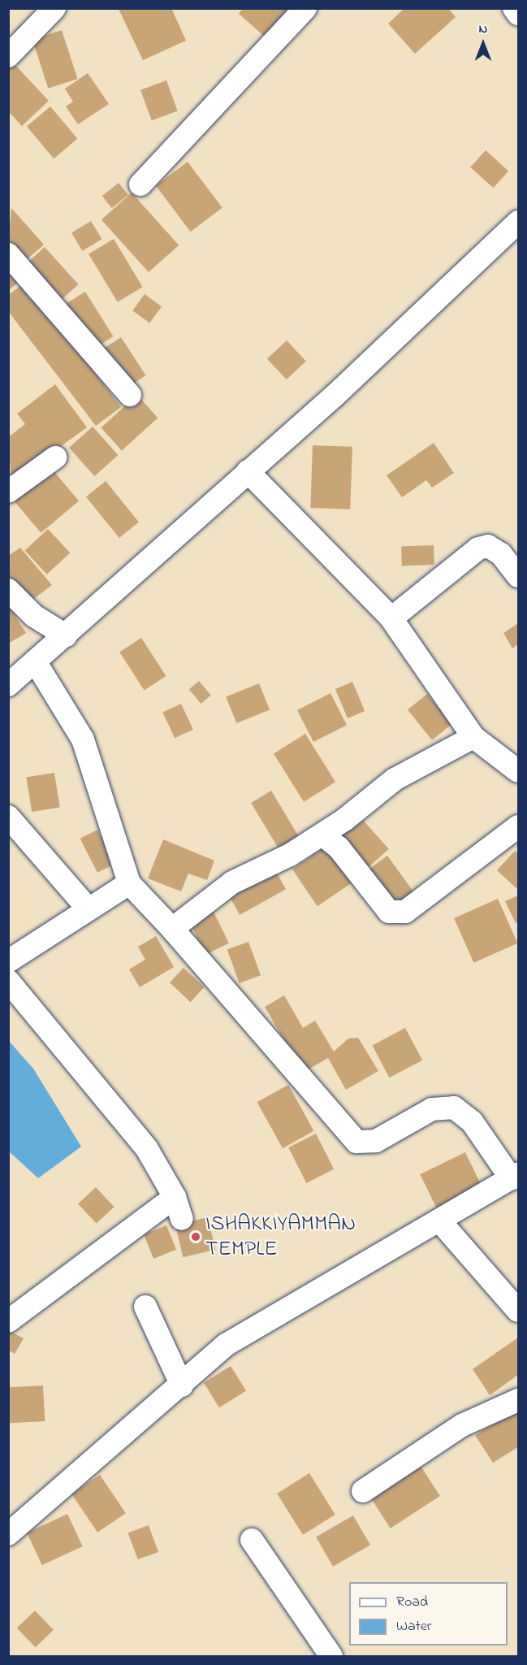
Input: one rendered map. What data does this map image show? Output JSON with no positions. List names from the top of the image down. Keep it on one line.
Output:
{"places":["ISHAKKIYAMMAN TEMPLE"],"legend":["Road","Water"],"north":"top"}
